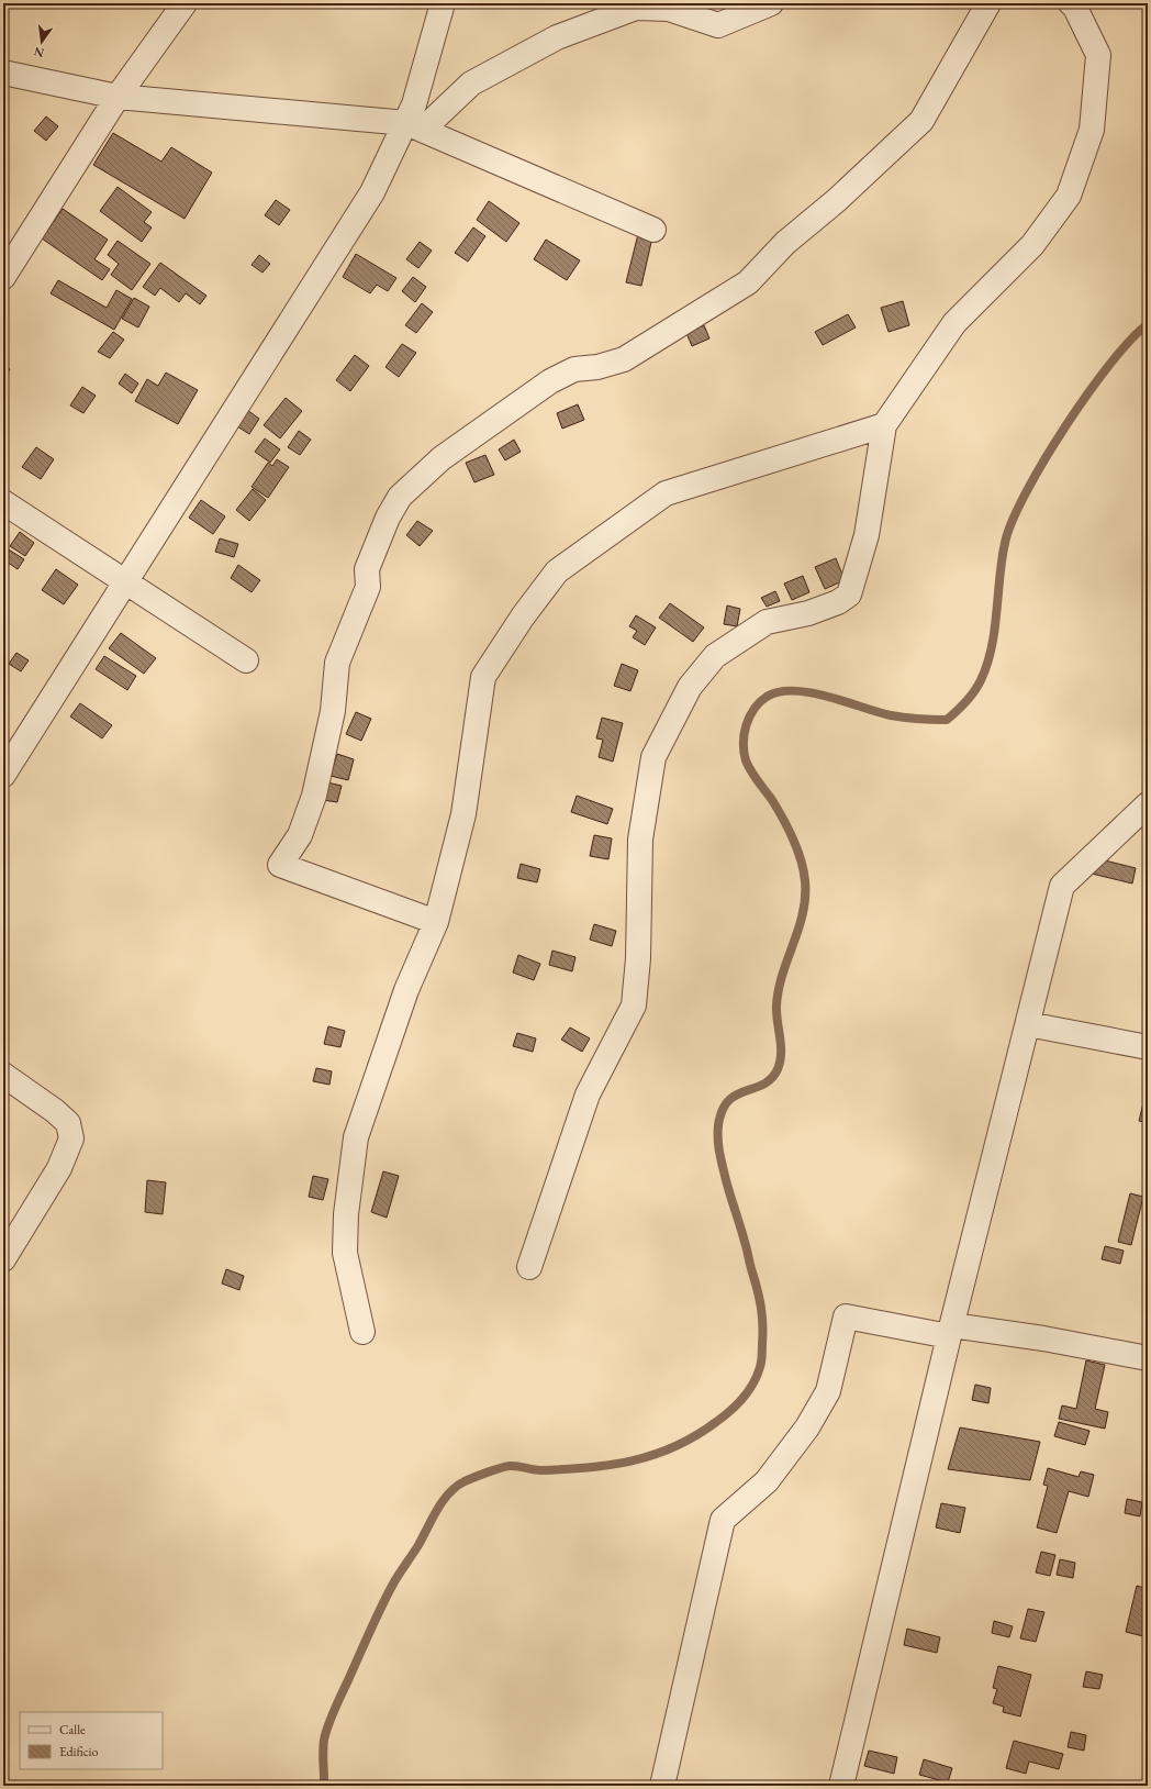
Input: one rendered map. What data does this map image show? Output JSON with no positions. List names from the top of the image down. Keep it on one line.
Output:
{"legend":["Calle","Edificio"],"north":"bottom"}
